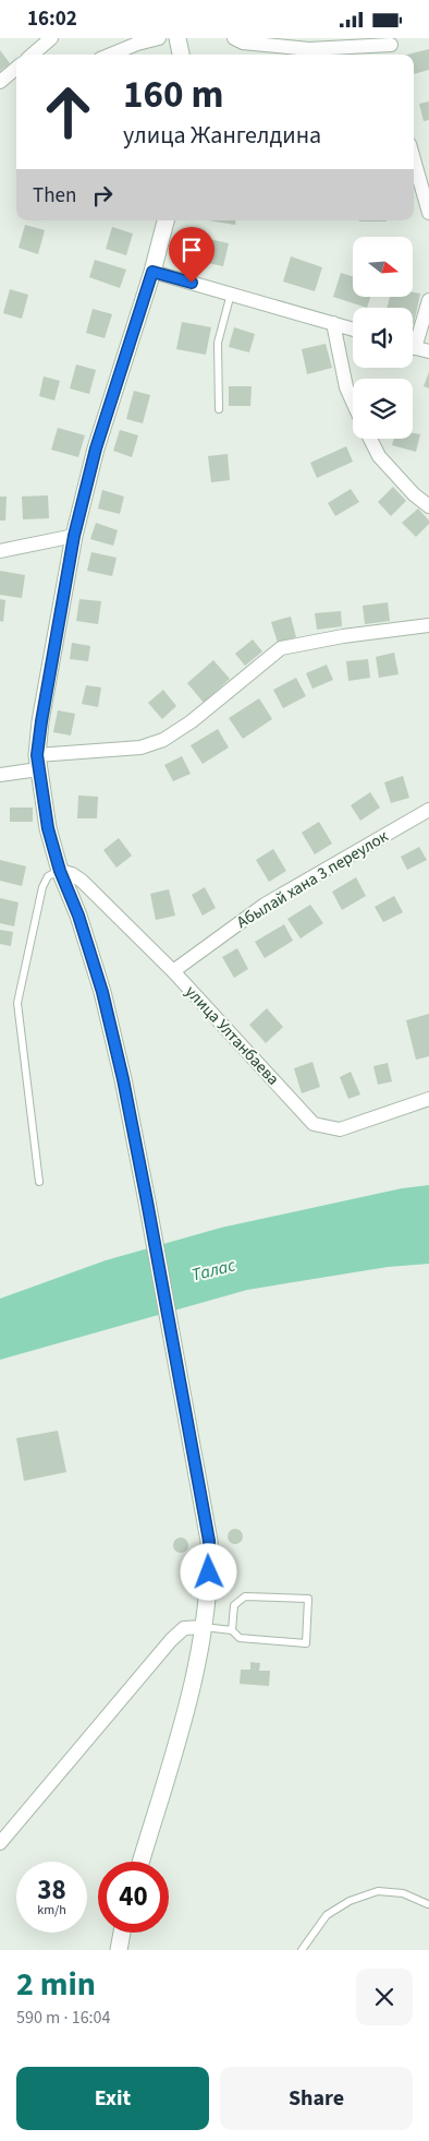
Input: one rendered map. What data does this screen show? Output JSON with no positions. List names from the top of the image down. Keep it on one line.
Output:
{"streets":{"street":["Абылай хана 3 переулок","улица Ултанбаева"]},"crossings":[["Абылай хана 3 переулок","улица Ултанбаева"]],"water":["Талас"],"north":"right","page":{"status":"16:02","turn":["160 m","улица Жангелдина"],"then":"Then","speed":"38 km/h","limit":"40","heading":["2 min","590 m · 16:04"],"buttons":["Exit","Share"]}}
